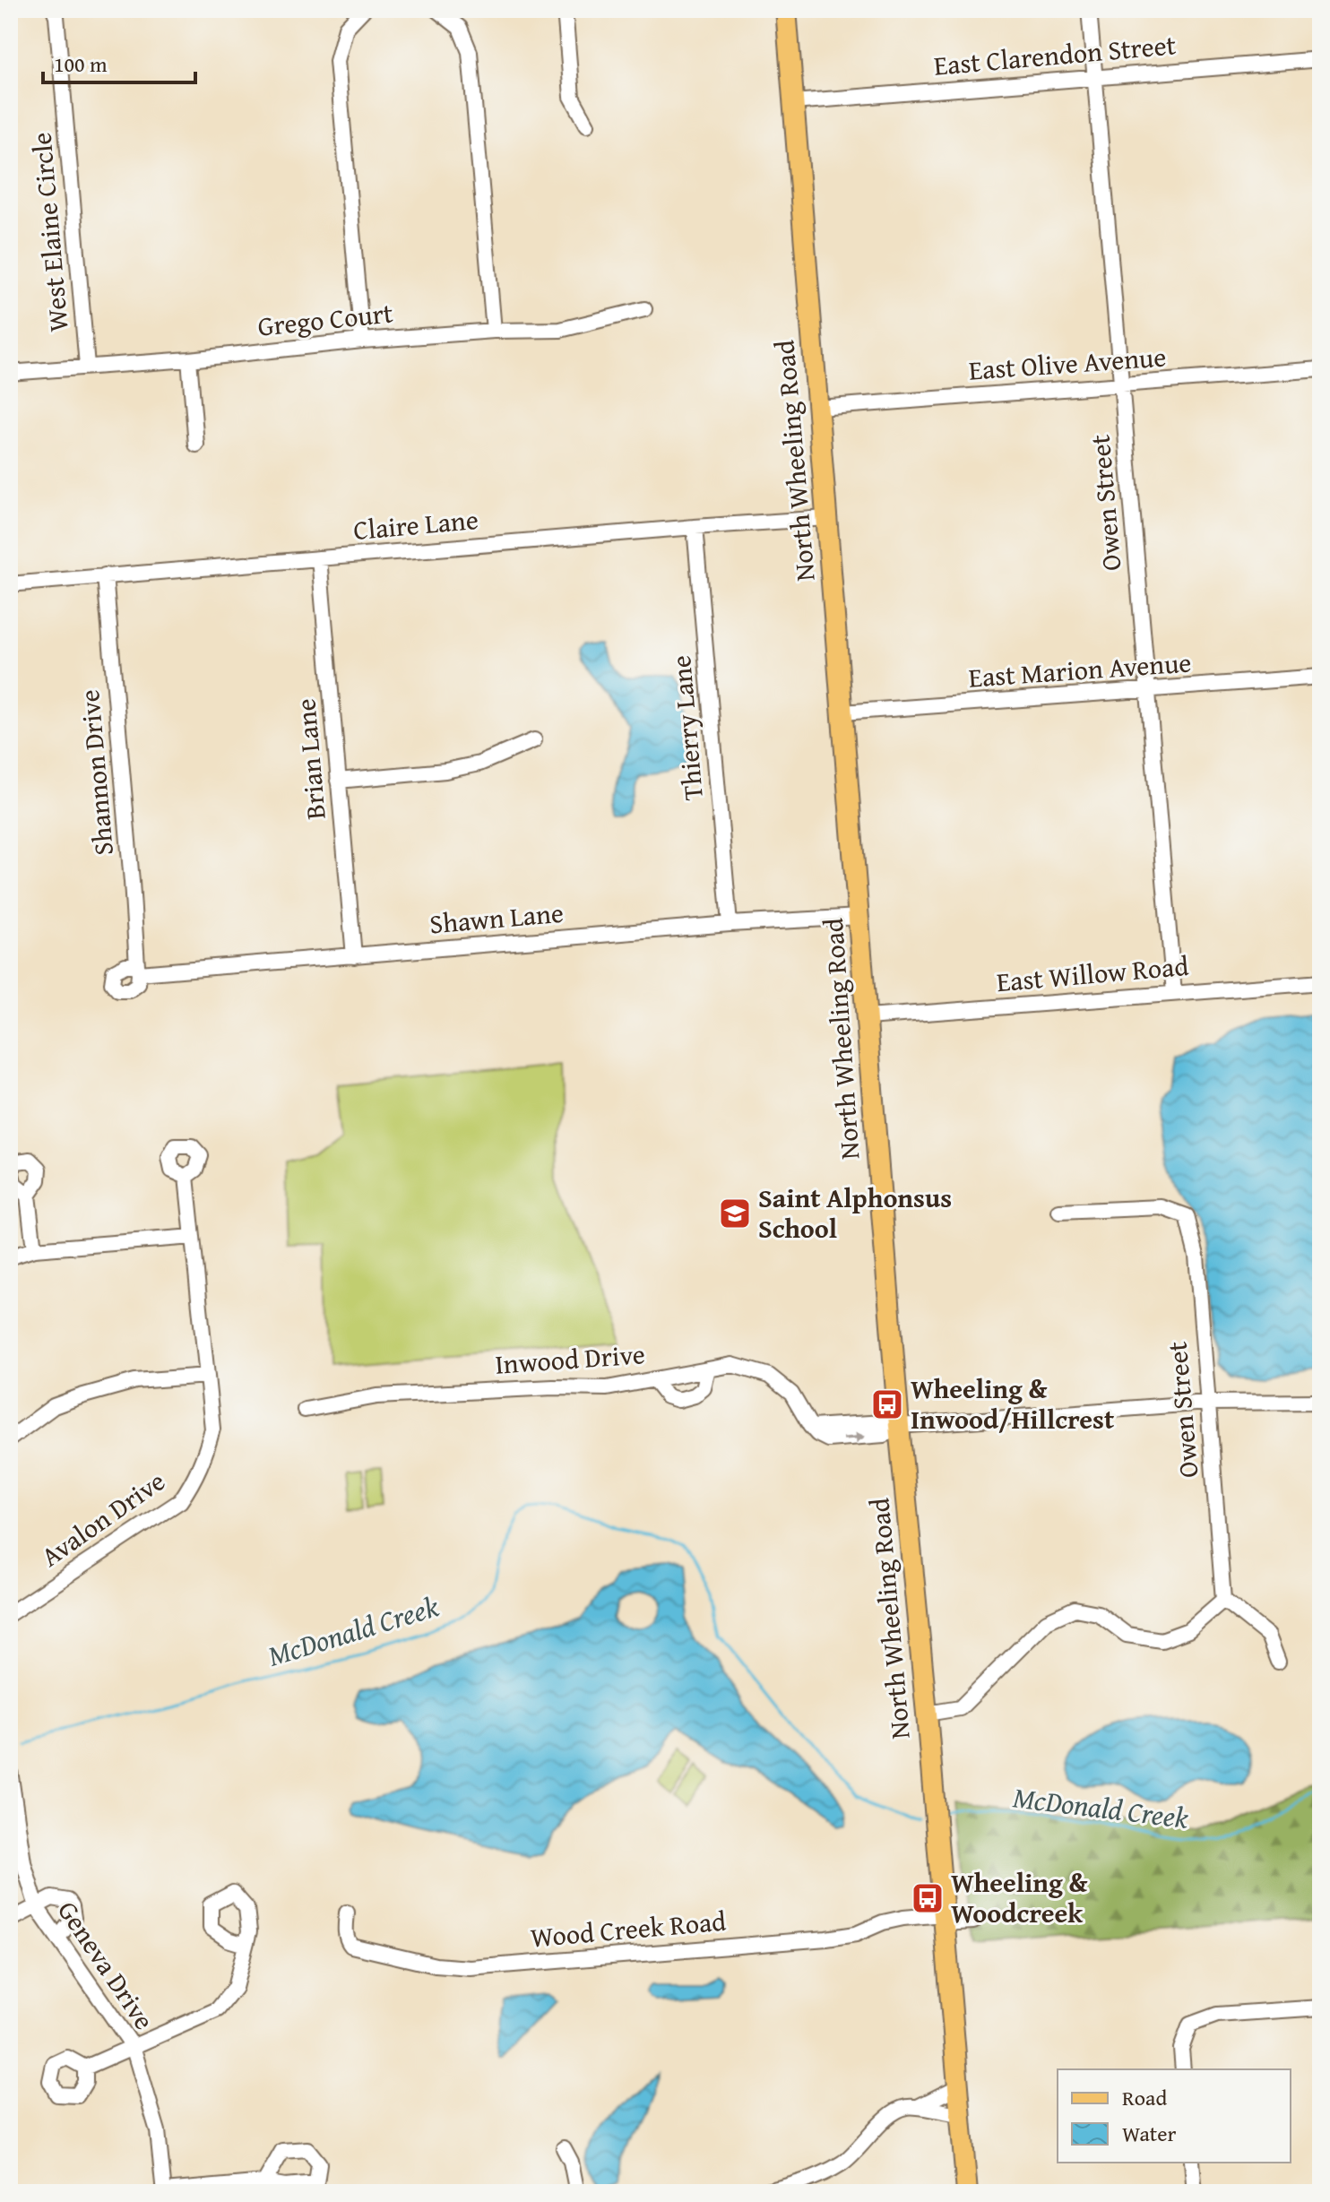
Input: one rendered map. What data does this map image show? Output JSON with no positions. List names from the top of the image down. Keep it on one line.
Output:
{"streets":{"main road":["North Wheeling Road"],"street":["East Clarendon Street","West Elaine Circle","Grego Court","East Olive Avenue","Owen Street","Claire Lane","East Marion Avenue","Thierry Lane","Brian Lane","Shannon Drive","Shawn Lane","East Willow Road","Inwood Drive","Avalon Drive","Wood Creek Road","Geneva Drive"]},"crossings":[["East Clarendon Street","North Wheeling Road"],["East Clarendon Street","Owen Street"],["West Elaine Circle","Grego Court"],["East Olive Avenue","North Wheeling Road"],["East Olive Avenue","Owen Street"],["North Wheeling Road","Claire Lane"],["North Wheeling Road","East Marion Avenue"],["North Wheeling Road","Shawn Lane"],["North Wheeling Road","East Willow Road"],["North Wheeling Road","Inwood Drive"],["North Wheeling Road","Wood Creek Road"],["Owen Street","East Marion Avenue"],["Owen Street","East Willow Road"],["Owen Street","Inwood Drive"],["Claire Lane","Thierry Lane"],["Claire Lane","Brian Lane"],["Claire Lane","Shannon Drive"],["Thierry Lane","Shawn Lane"],["Brian Lane","Shawn Lane"],["Shannon Drive","Shawn Lane"]],"water":["McDonald Creek"],"places":{"school or university":["Saint Alphonsus School"],"bus stop":["Wheeling & Inwood/Hillcrest","Wheeling & Woodcreek"]},"legend":["Road","Water"],"scale_bar":"100 m"}
